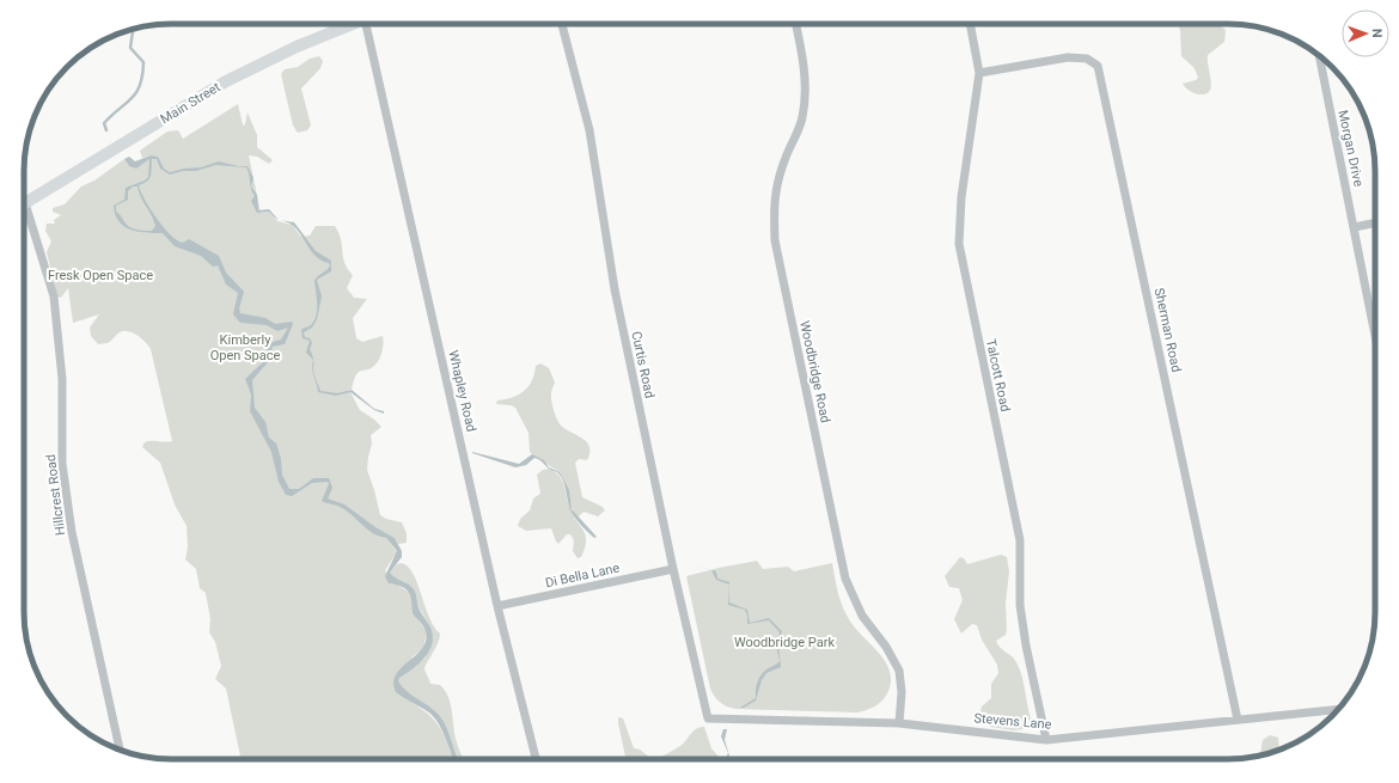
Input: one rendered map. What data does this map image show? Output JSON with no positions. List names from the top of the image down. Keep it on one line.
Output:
{"streets":{"main road":["Main Street"],"street":["Morgan Drive","Sherman Road","Curtis Road","Woodbridge Road","Talcott Road","Whapley Road","Hillcrest Road","Di Bella Lane","Stevens Lane"]},"crossings":[["Sherman Road","Talcott Road"],["Sherman Road","Stevens Lane"],["Curtis Road","Di Bella Lane"],["Curtis Road","Stevens Lane"],["Woodbridge Road","Stevens Lane"],["Talcott Road","Stevens Lane"],["Whapley Road","Di Bella Lane"]],"parks":["Fresk Open Space","Kimberly Open Space","Woodbridge Park"],"north":"right"}
